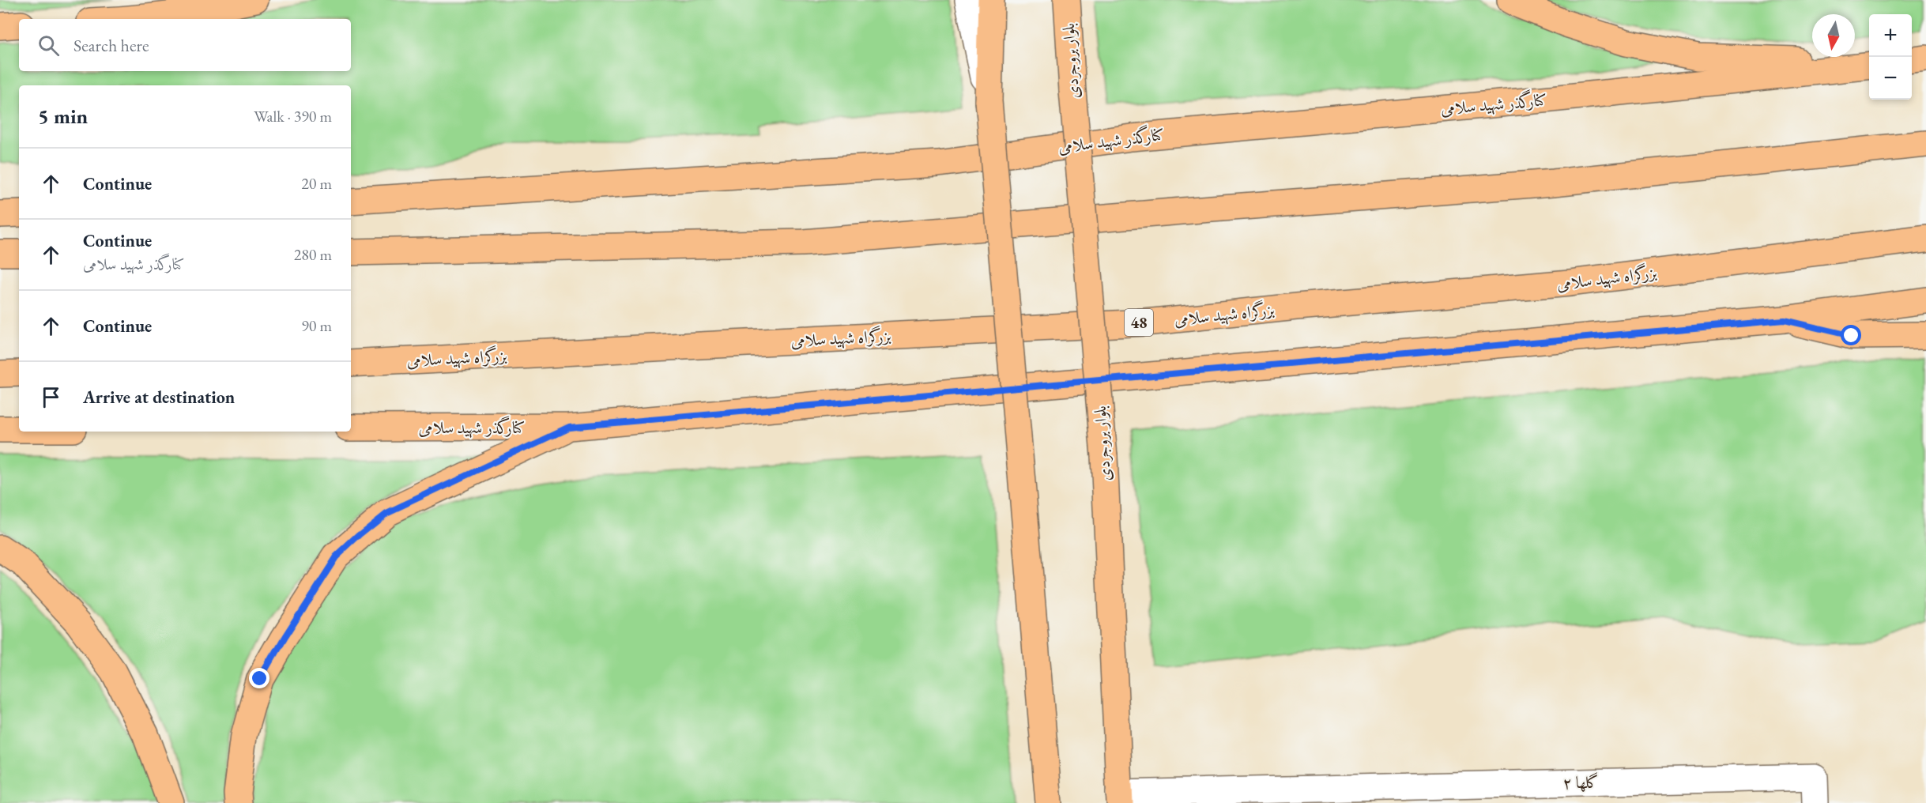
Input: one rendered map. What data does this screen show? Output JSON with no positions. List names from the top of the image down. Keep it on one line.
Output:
{"streets":{"main road":["بلوار بروجردی","کنارگذر شهید سلامی","بزرگراه شهید سلامی","48"],"street":["گلها ۲"]},"crossings":[["بلوار بروجردی","گلها ۲"]],"north":"bottom","page":{"map_buttons":["+","−"],"search":"Search here","heading":["5 min","Walk · 390 m"],"list":[["Continue","20 m"],["Continue","کنارگذر شهید سلامی","280 m"],["Continue","90 m"],"Arrive at destination"]}}
